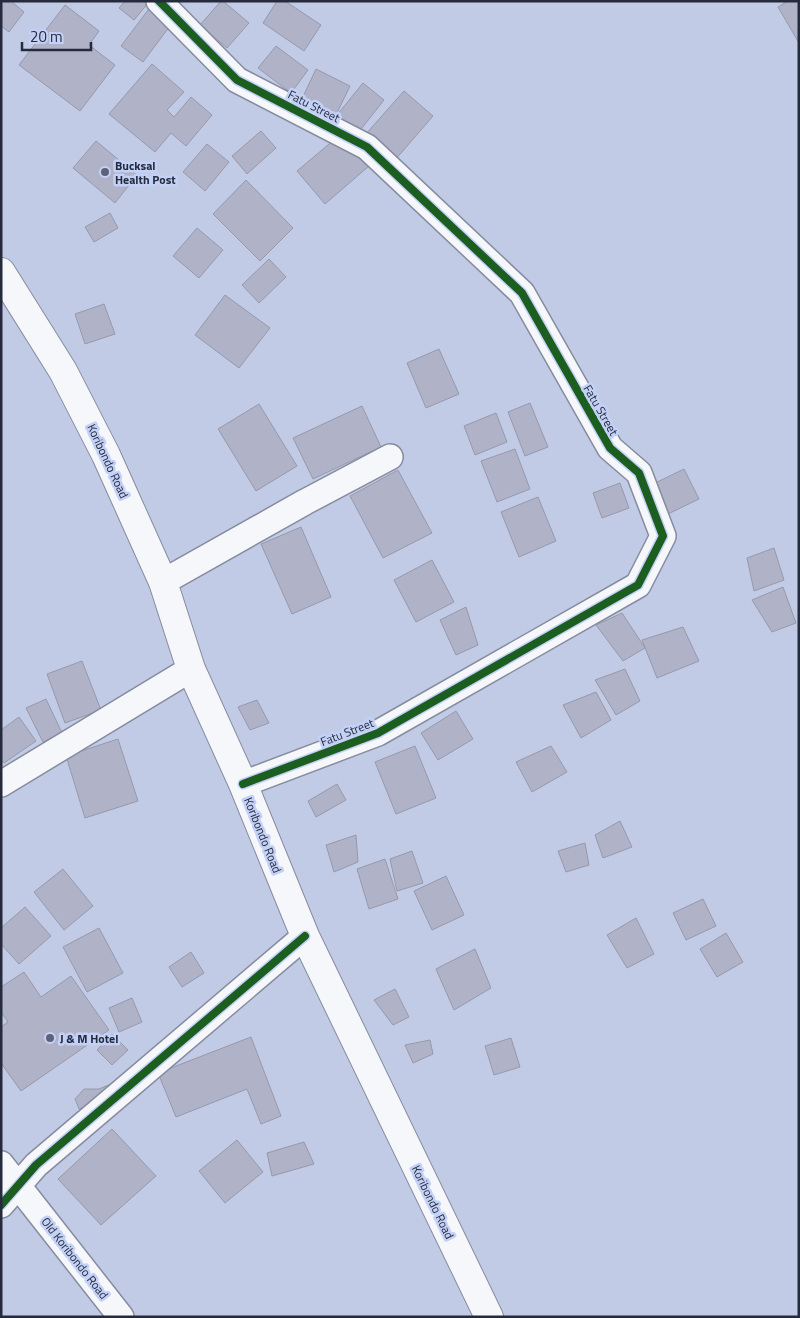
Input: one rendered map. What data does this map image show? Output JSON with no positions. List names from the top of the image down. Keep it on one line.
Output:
{"streets":{"highway":["Koribondo Road"],"street":["Fatu Street","Old Koribondo Road"]},"crossings":[["Fatu Street","Koribondo Road"]],"places":["Bucksal Health Post","J & M Hotel"],"scale_bar":"20 m"}
